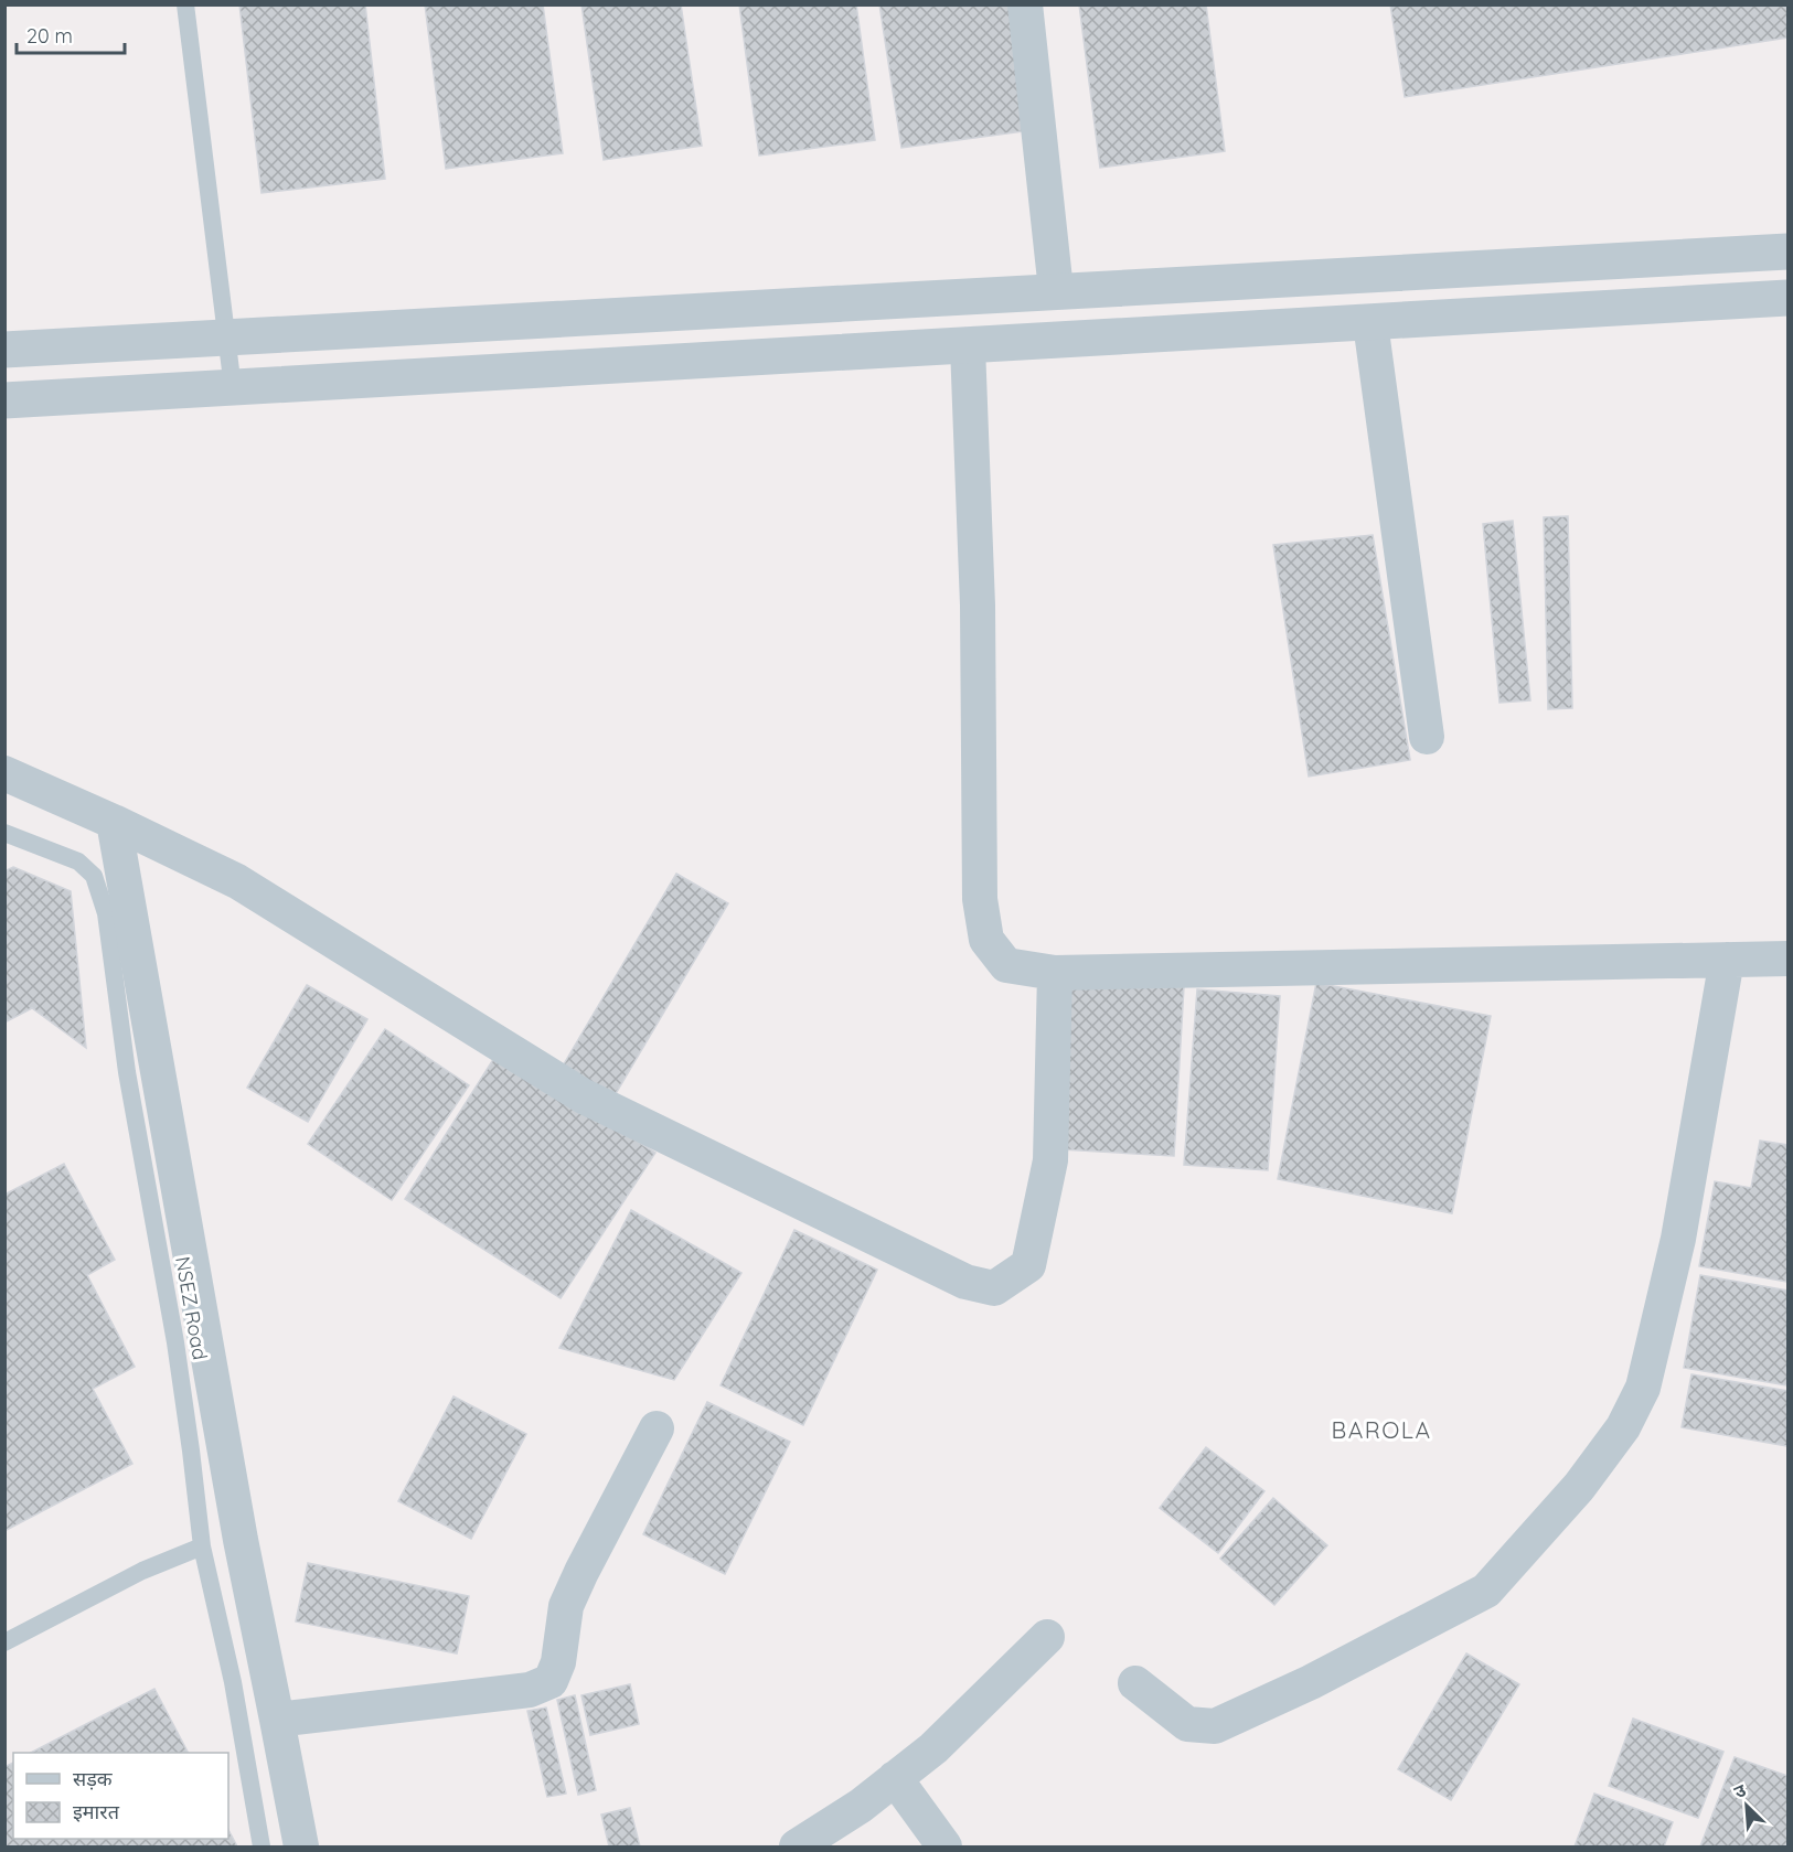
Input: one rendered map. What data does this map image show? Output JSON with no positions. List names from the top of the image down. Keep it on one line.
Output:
{"streets":{"lane":["NSEZ Road"]},"districts":["BAROLA"],"legend":["सड़क","इमारत"],"scale_bar":"20 m","north":"top left"}
